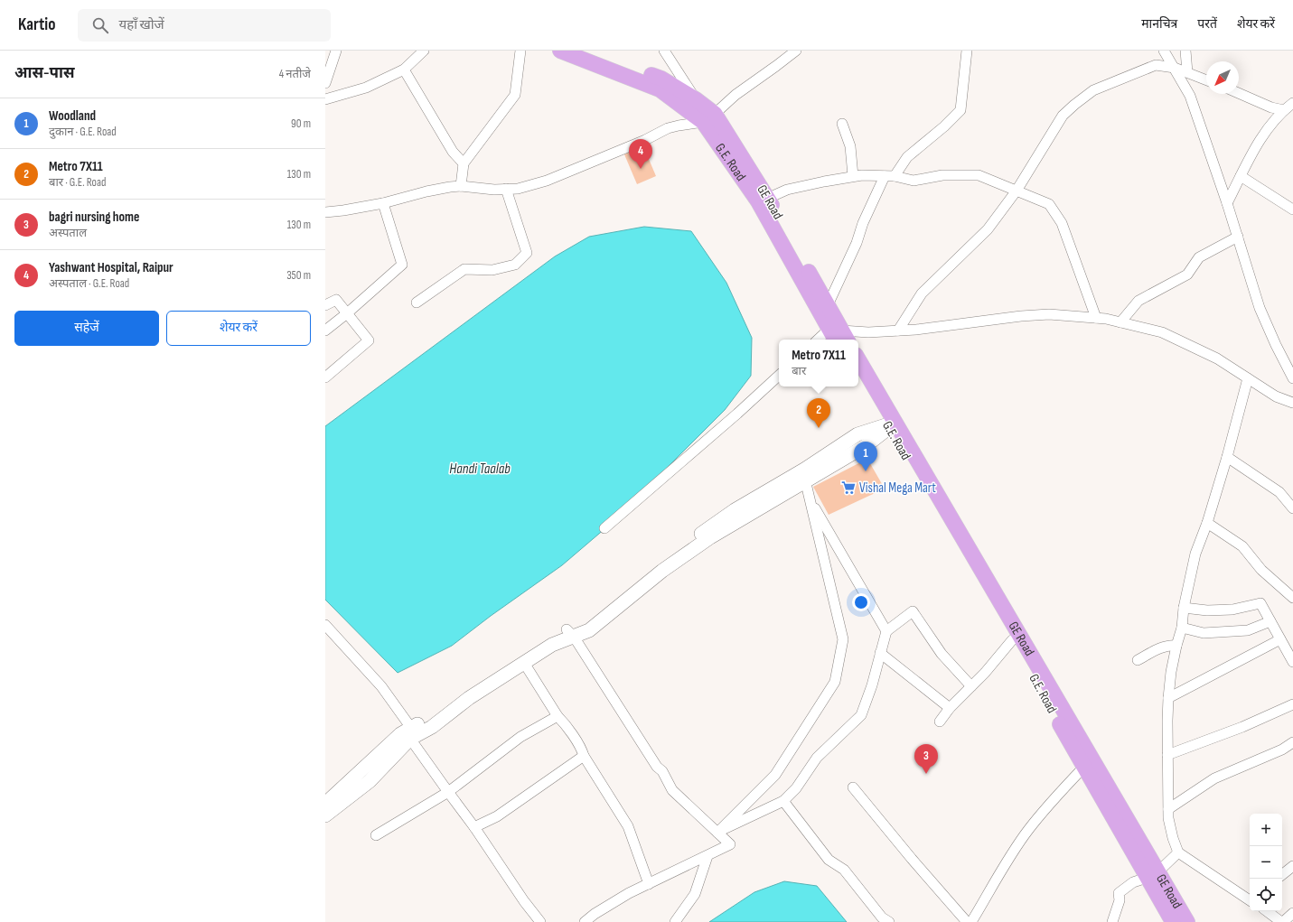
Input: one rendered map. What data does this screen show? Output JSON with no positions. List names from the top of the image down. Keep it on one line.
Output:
{"streets":{"main road":["G.E. Road","GE Road"]},"crossings":[["G.E. Road","GE Road"]],"water":["Handi Taalab"],"places":{"supermarket":["Vishal Mega Mart"]},"north":"bottom left","page":{"header":"Kartio","search":"यहाँ खोजें","nav":["मानचित्र","परतें","शेयर करें"],"heading":["आस-पास","4 नतीजे"],"list":[{"mark":"1","name":"Woodland","note":"दुकान · G.E. Road","value":"90 m"},{"mark":"2","name":"Metro 7X11","note":"बार · G.E. Road","value":"130 m"},{"mark":"3","name":"bagri nursing home","note":"अस्पताल","value":"130 m"},{"mark":"4","name":"Yashwant Hospital, Raipur","note":"अस्पताल · G.E. Road","value":"350 m"}],"pins":["4","2","1","3"],"buttons":["सहेजें","शेयर करें"],"popup":["Metro 7X11","बार"],"map_buttons":["+","−"]}}
